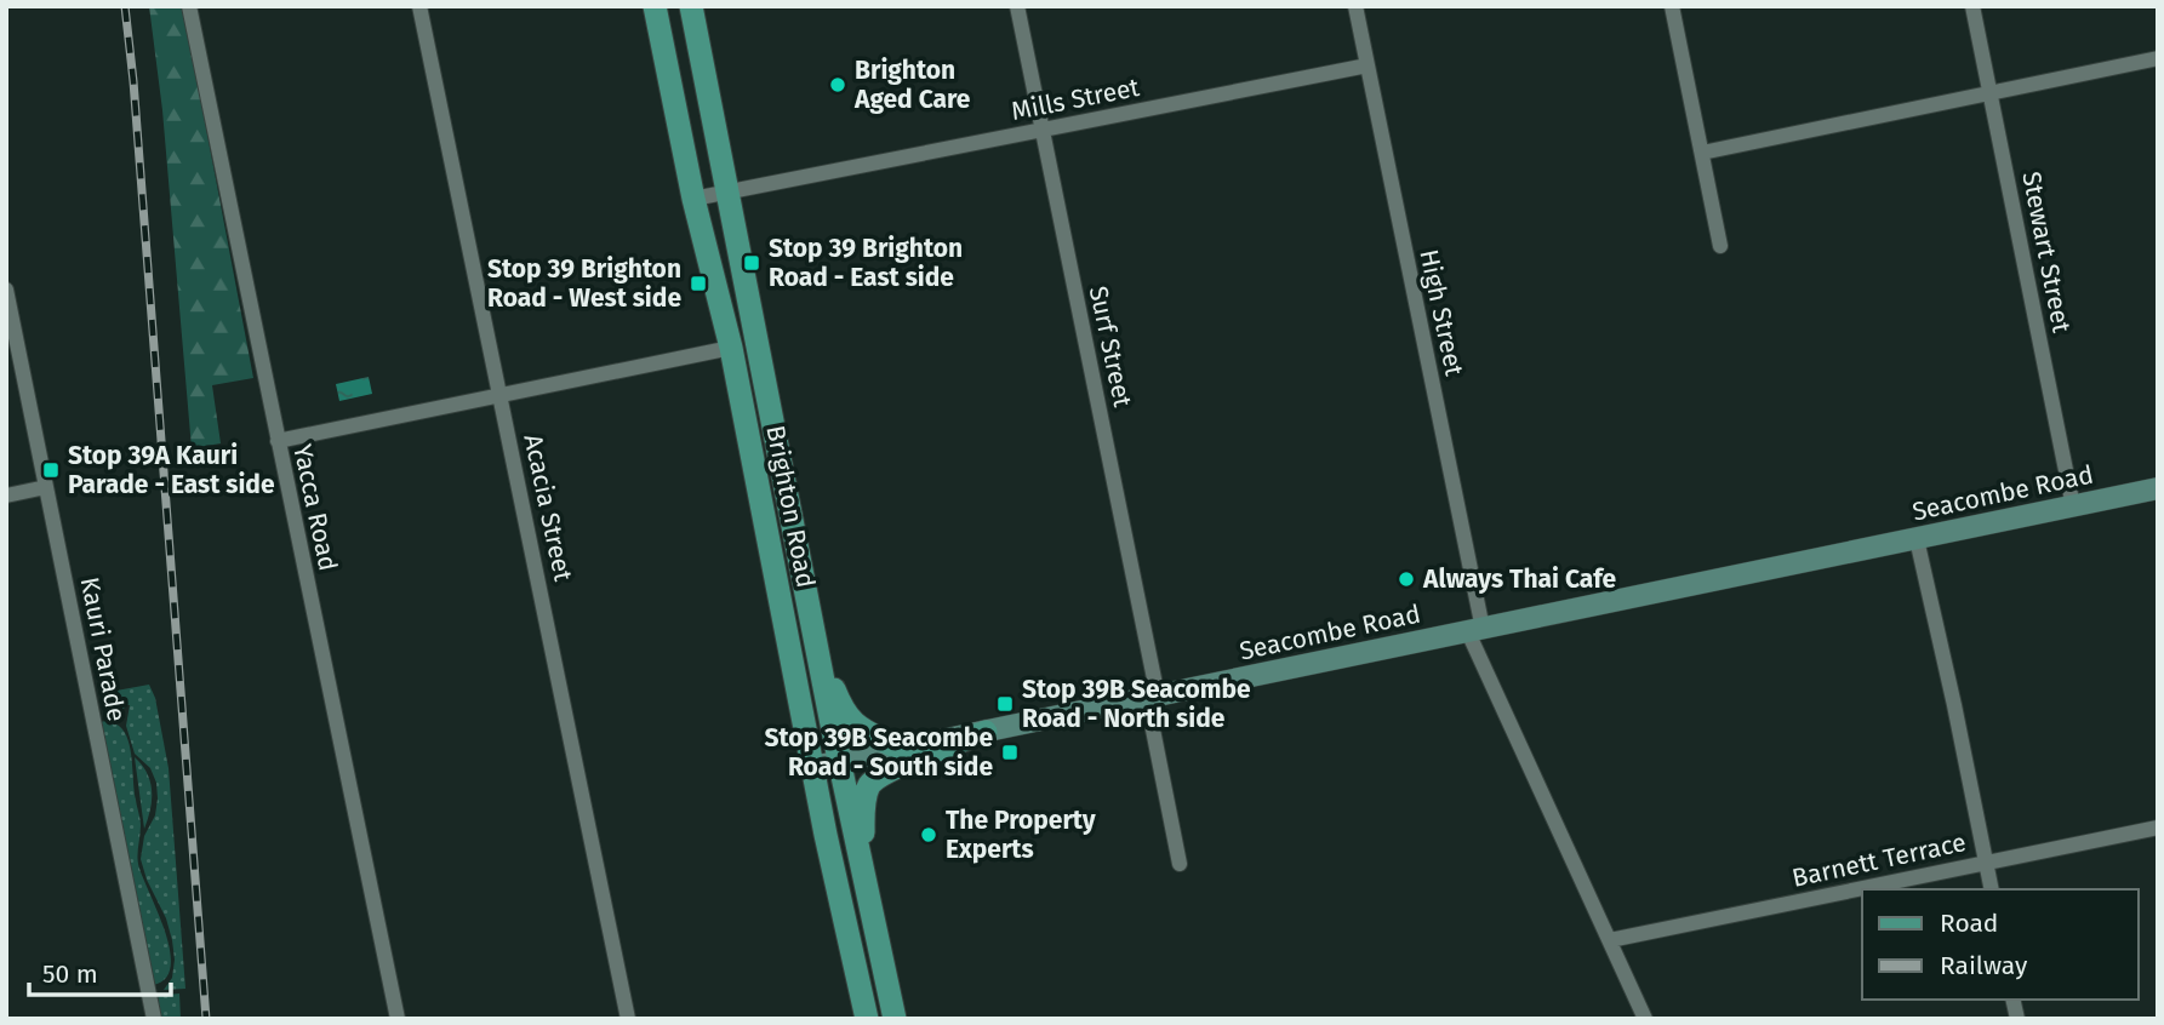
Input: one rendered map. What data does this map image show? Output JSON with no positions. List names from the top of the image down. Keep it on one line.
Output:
{"streets":{"main road":["Seacombe Road","Brighton Road"],"street":["Mills Street","Stewart Street","High Street","Surf Street","Yacca Road","Acacia Street","Kauri Parade","Barnett Terrace"]},"crossings":[["Mills Street","High Street"],["Mills Street","Surf Street"],["Mills Street","Brighton Road"],["Stewart Street","Seacombe Road"],["High Street","Seacombe Road"],["High Street","Barnett Terrace"],["Surf Street","Seacombe Road"],["Seacombe Road","Brighton Road"]],"places":{"other":["Brighton Aged Care","Always Thai Cafe","The Property Experts"],"transit":["Stop 39 Brighton Road - East side","Stop 39 Brighton Road - West side","Stop 39A Kauri Parade - East side","Stop 39B Seacombe Road - North side","Stop 39B Seacombe Road - South side"]},"legend":["Road","Railway"],"scale_bar":"50 m"}
